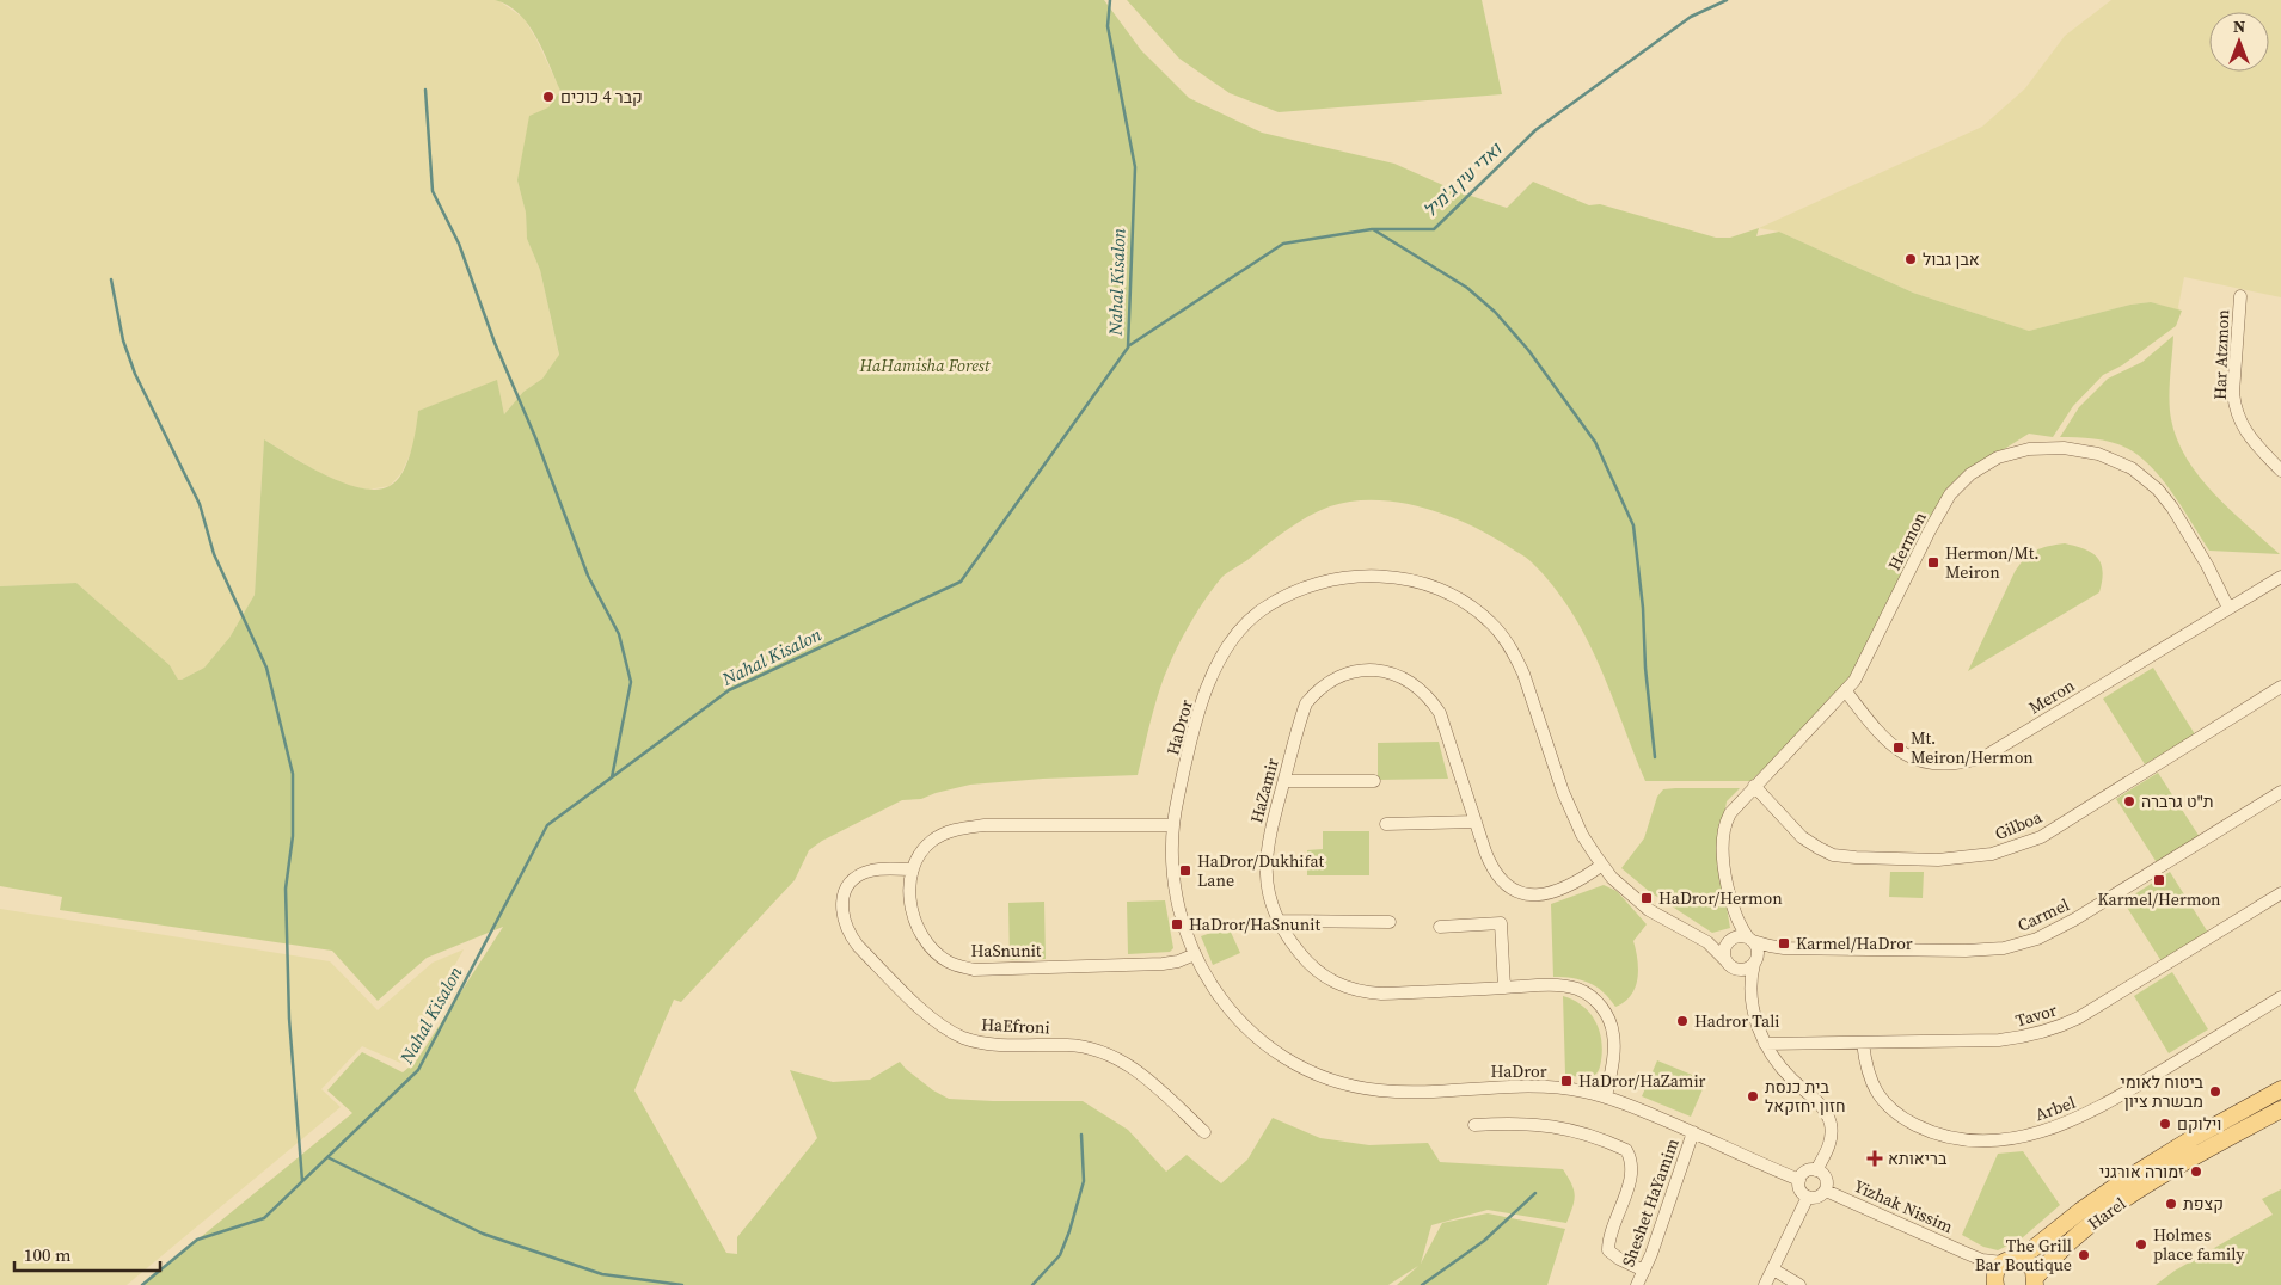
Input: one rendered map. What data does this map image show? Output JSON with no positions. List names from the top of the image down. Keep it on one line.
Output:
{"streets":{"main road":["Harel"],"street":["Har Atzmon","Hermon","Meron","HaDror","HaZamir","Gilboa","Carmel","HaSnunit","Tavor","HaEfroni","Arbel","Sheshet HaYamim","Yizhak Nissim"]},"crossings":[["Hermon","Meron"],["Hermon","HaDror"],["Hermon","Gilboa"],["Hermon","Carmel"],["HaDror","HaZamir"],["HaDror","Carmel"],["HaDror","HaSnunit"],["HaDror","Sheshet HaYamim"],["HaSnunit","HaEfroni"],["Tavor","Arbel"],["Yizhak Nissim","Harel"]],"water":["ואדי עין ג'מיל","Nahal Kisalon"],"parks":["HaHamisha Forest"],"places":{"other":["קבר 4 כוכים","אבן גבול","ת\"ט גרברה","Hadror Tali","ביטוח לאומי מבשרת ציון","בית כנסת חזון יחזקאל","וילוקם","זמורה אורגני","קצפת","Holmes place family","The Grill Bar Boutique"],"transit":["Hermon/Mt. Meiron","Mt. Meiron/Hermon","HaDror/Dukhifat Lane","Karmel/Hermon","HaDror/Hermon","HaDror/HaSnunit","Karmel/HaDror","HaDror/HaZamir"],"health":["בריאותא"]},"scale_bar":"100 m","north":"top"}
